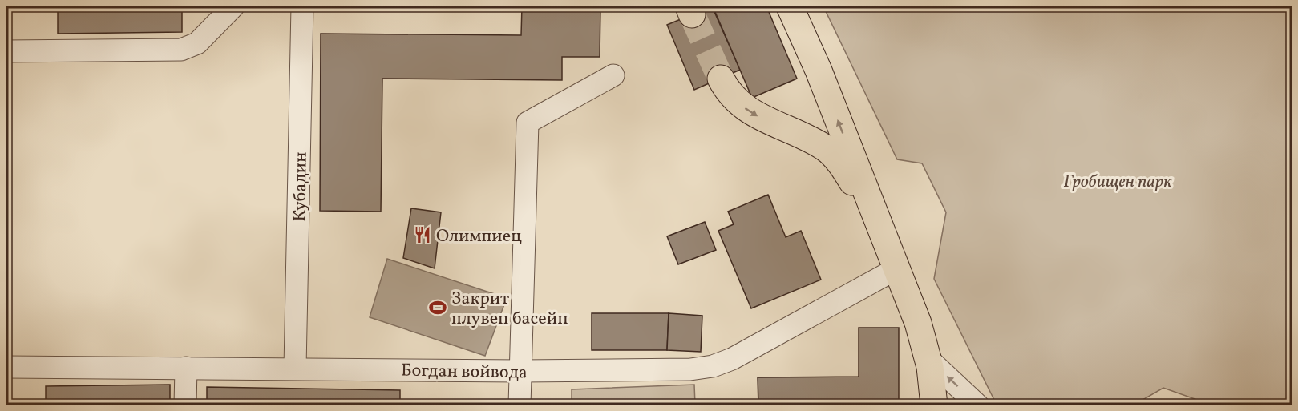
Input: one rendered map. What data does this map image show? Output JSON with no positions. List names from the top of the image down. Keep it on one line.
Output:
{"streets":{"street":["Кубадин","Богдан войвода"]},"crossings":[["Кубадин","Богдан войвода"]],"parks":["Гробищен парк"],"places":{"restaurant":["Олимпиец"],"sports":["Закрит плувен басейн"]}}
